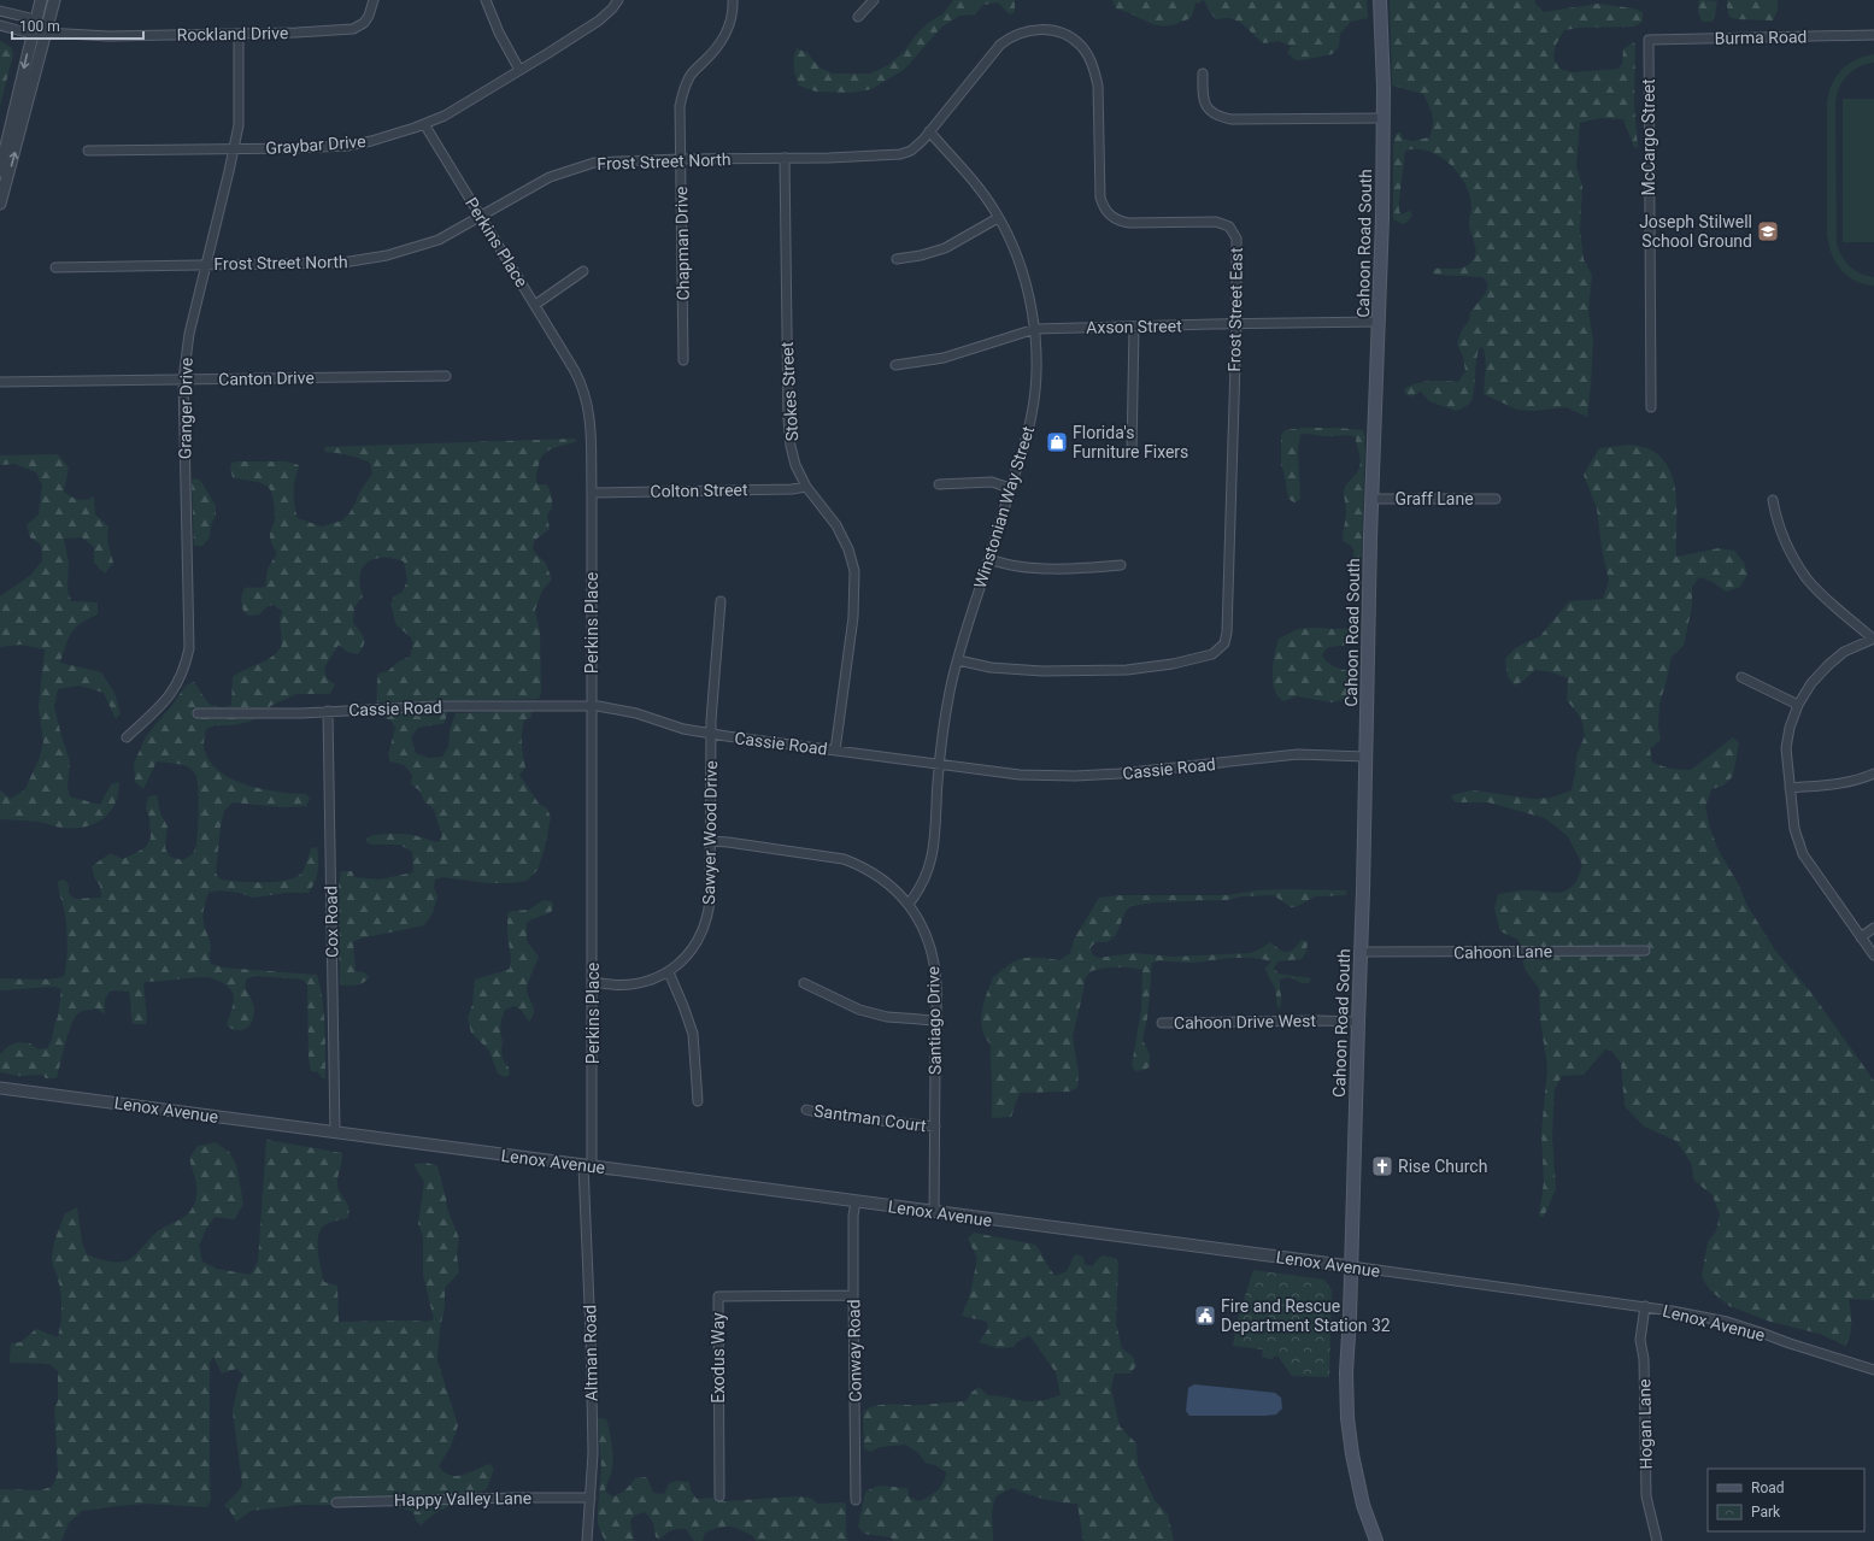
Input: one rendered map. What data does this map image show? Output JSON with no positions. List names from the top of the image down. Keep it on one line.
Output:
{"streets":{"main road":["Cahoon Road South"],"street":["Rockland Drive","Burma Road","McCargo Street","Graybar Drive","Frost Street North","Perkins Place","Chapman Drive","Frost Street East","Axson Street","Canton Drive","Stokes Street","Granger Drive","Colton Street","Graff Lane","Winstonian Way Street","Cassie Road","Sawyer Wood Drive","Cox Road","Cahoon Lane","Santiago Drive","Cahoon Drive West","Lenox Avenue","Santman Court","Conway Road","Altman Road","Exodus Way","Hogan Lane","Happy Valley Lane"]},"crossings":[["Rockland Drive","Granger Drive"],["Burma Road","McCargo Street"],["Graybar Drive","Perkins Place"],["Graybar Drive","Granger Drive"],["Frost Street North","Perkins Place"],["Frost Street North","Chapman Drive"],["Frost Street North","Frost Street East"],["Frost Street North","Stokes Street"],["Frost Street North","Granger Drive"],["Frost Street North","Winstonian Way Street"],["Perkins Place","Colton Street"],["Perkins Place","Cassie Road"],["Perkins Place","Sawyer Wood Drive"],["Perkins Place","Lenox Avenue"],["Perkins Place","Altman Road"],["Cahoon Road South","Axson Street"],["Cahoon Road South","Graff Lane"],["Cahoon Road South","Cassie Road"],["Cahoon Road South","Cahoon Lane"],["Cahoon Road South","Cahoon Drive West"],["Cahoon Road South","Lenox Avenue"],["Frost Street East","Axson Street"],["Frost Street East","Winstonian Way Street"],["Axson Street","Winstonian Way Street"],["Canton Drive","Granger Drive"],["Stokes Street","Colton Street"],["Stokes Street","Cassie Road"],["Winstonian Way Street","Cassie Road"],["Winstonian Way Street","Santiago Drive"],["Cassie Road","Sawyer Wood Drive"],["Cassie Road","Cox Road"],["Sawyer Wood Drive","Santiago Drive"],["Cox Road","Lenox Avenue"],["Santiago Drive","Lenox Avenue"],["Santiago Drive","Santman Court"],["Lenox Avenue","Conway Road"],["Lenox Avenue","Altman Road"],["Lenox Avenue","Hogan Lane"],["Conway Road","Exodus Way"],["Altman Road","Happy Valley Lane"]],"places":{"school or university":["Joseph Stilwell School Ground"],"shop":["Florida's Furniture Fixers"],"church":["Rise Church"],"public building":["Fire and Rescue Department Station 32"]},"legend":["Road","Park"],"scale_bar":"100 m"}
